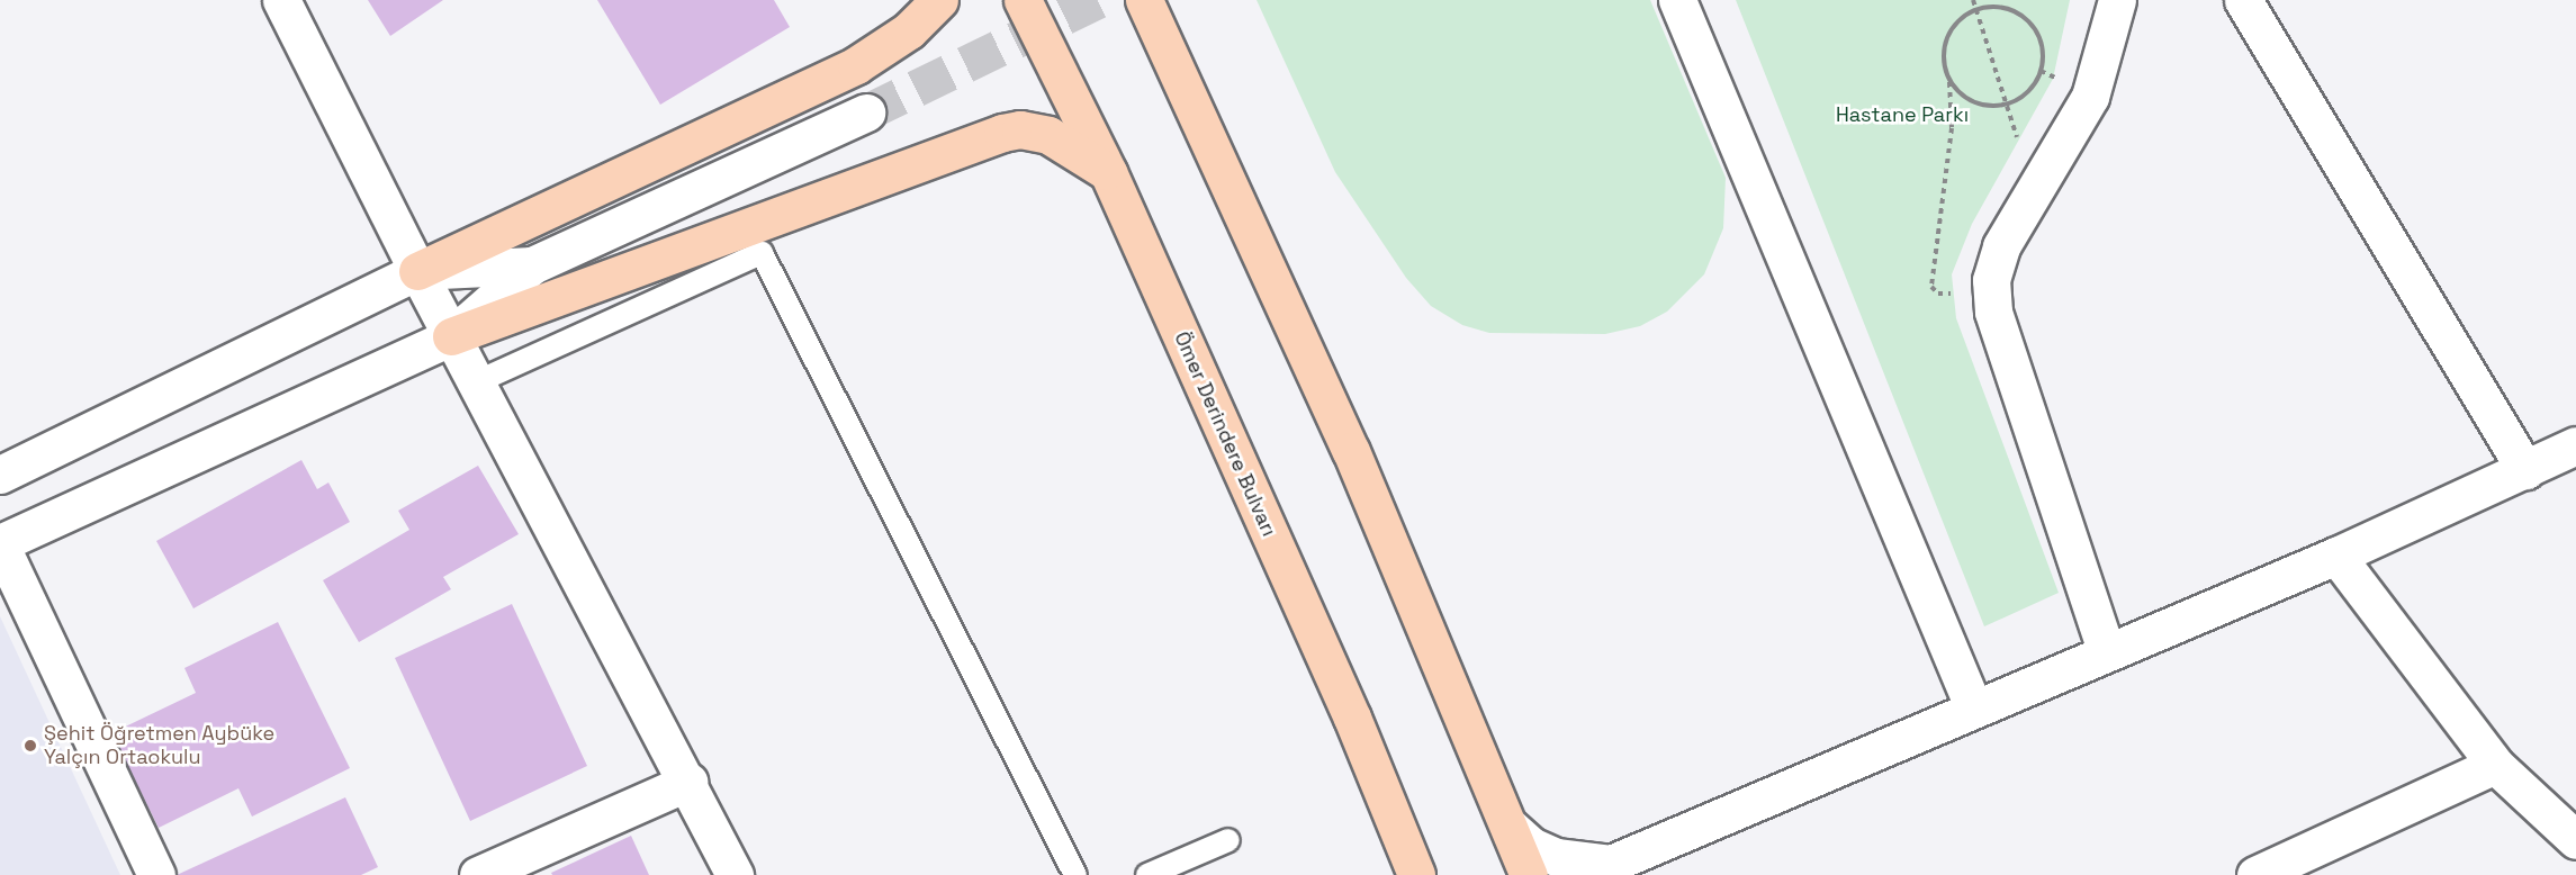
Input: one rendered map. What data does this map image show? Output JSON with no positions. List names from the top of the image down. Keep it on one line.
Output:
{"streets":{"highway":["Ömer Derindere Bulvarı"]},"parks":["Hastane Parkı"],"places":["Şehit Öğretmen Aybüke Yalçın Ortaokulu"]}
